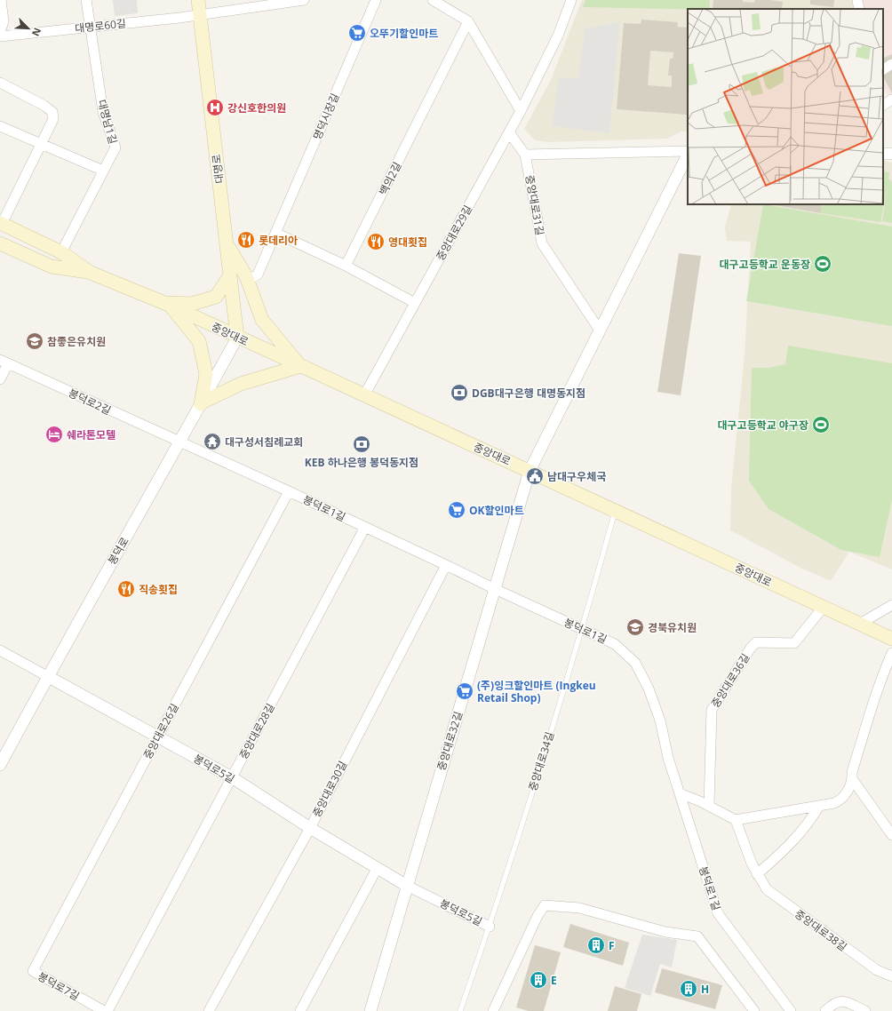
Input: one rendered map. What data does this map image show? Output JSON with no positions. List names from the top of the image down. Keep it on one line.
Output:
{"streets":{"main road":["대명로","중앙대로"],"street":["대명로60길","명덕시장길","대명남1길","백의2길","중앙대로31길","중앙대로29길","봉덕로2길","봉덕로1길","봉덕로","중앙대로36길","중앙대로26길","중앙대로28길","중앙대로32길","봉덕로5길","중앙대로30길","중앙대로38길","봉덕로7길"],"lane":["중앙대로34길"]},"crossings":[["대명로60길","대명남1길"],["대명로60길","대명로"],["대명남1길","중앙대로"],["대명로","중앙대로"],["대명로","봉덕로"],["중앙대로31길","중앙대로29길"],["중앙대로29길","중앙대로"],["중앙대로","봉덕로"],["중앙대로","중앙대로36길"],["중앙대로","중앙대로32길"],["중앙대로","중앙대로34길"],["봉덕로2길","봉덕로1길"],["봉덕로2길","봉덕로"],["봉덕로1길","봉덕로"],["봉덕로1길","중앙대로26길"],["봉덕로1길","중앙대로28길"],["봉덕로1길","중앙대로32길"],["봉덕로1길","중앙대로34길"],["봉덕로1길","중앙대로30길"],["봉덕로","봉덕로5길"],["중앙대로26길","봉덕로5길"],["중앙대로26길","봉덕로7길"],["중앙대로28길","봉덕로5길"],["중앙대로32길","봉덕로5길"],["중앙대로34길","봉덕로5길"],["봉덕로5길","중앙대로30길"]],"places":{"supermarket":["오뚜기할인마트","OK할인마트","(주)잉크할인마트 (Ingkeu Retail Shop)"],"hospital":["강신호한의원"],"restaurant":["롯데리아","영대횟집","직송횟집"],"sports":["대구고등학교 운동장","대구고등학교 야구장"],"school or university":["참좋은유치원","경북유치원"],"bank":["DGB대구은행 대명동지점","KEB 하나은행 봉덕동지점"],"hotel":["쉐라톤모텔"],"temple":["대구성서침례교회"],"public building":["남대구우체국"],"building":["F","E","H"]},"north":"bottom right"}
